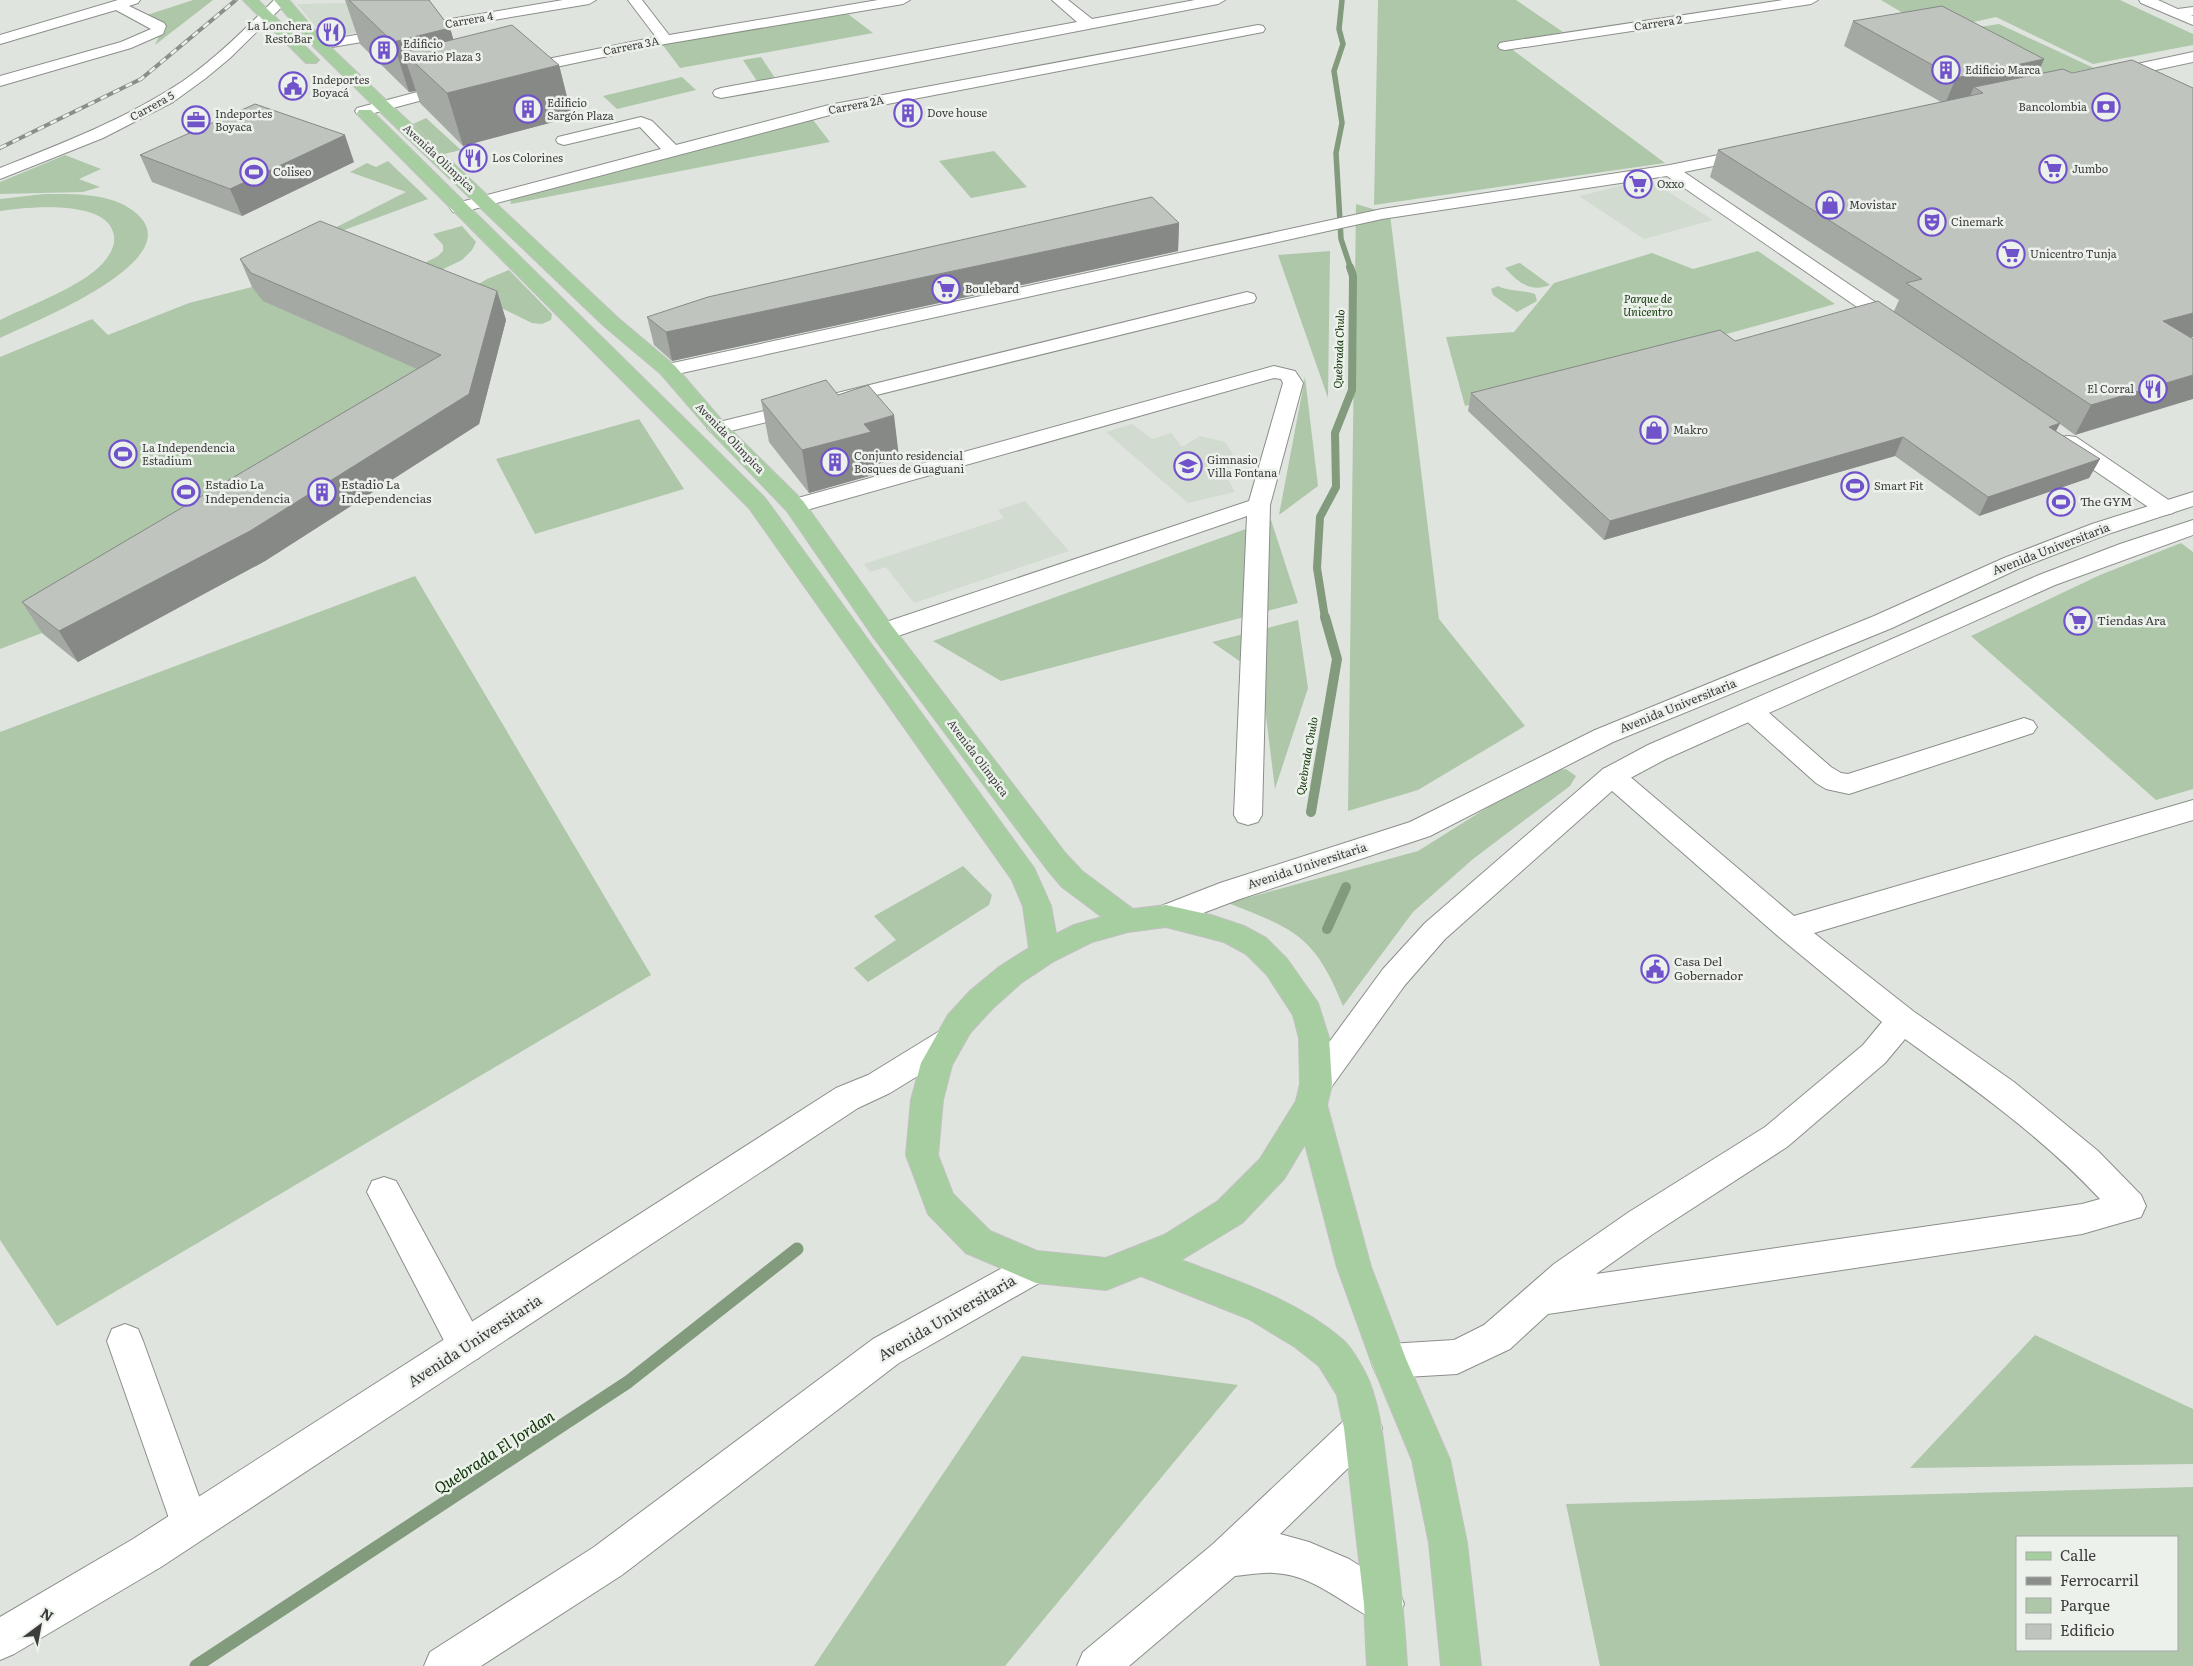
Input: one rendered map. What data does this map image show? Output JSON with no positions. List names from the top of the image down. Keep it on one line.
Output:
{"streets":{"main road":["Avenida Olimpica"],"street":["Carrera 4","Carrera 2","Carrera 3A","Carrera 2A","Carrera 5","Avenida Universitaria"]},"crossings":[["Carrera 4","Avenida Olimpica"],["Carrera 2A","Avenida Olimpica"],["Carrera 5","Avenida Olimpica"]],"water":["Quebrada Chulo","Quebrada El Jordan"],"parks":["Parque de Unicentro"],"places":{"restaurant":["La Lonchera RestoBar","Los Colorines","El Corral"],"building":["Edificio Bavario Plaza 3","Edificio Marca","Edificio Sargón Plaza","Dove house","Conjunto residencial Bosques de Guaguani","Estadio La Independencias"],"public building":["Indeportes Boyacá","Casa Del Gobernador"],"bank":["Bancolombia"],"office":["Indeportes Boyaca"],"supermarket":["Jumbo","Oxxo","Unicentro Tunja","Boulebard","Tiendas Ara"],"sports":["Coliseo","La Independencia Estadium","Smart Fit","Estadio La Independencia","The GYM"],"shop":["Movistar","Makro"],"theatre":["Cinemark"],"school or university":["Gimnasio Villa Fontana"]},"legend":["Calle","Ferrocarril","Parque","Edificio"],"north":"top right"}
